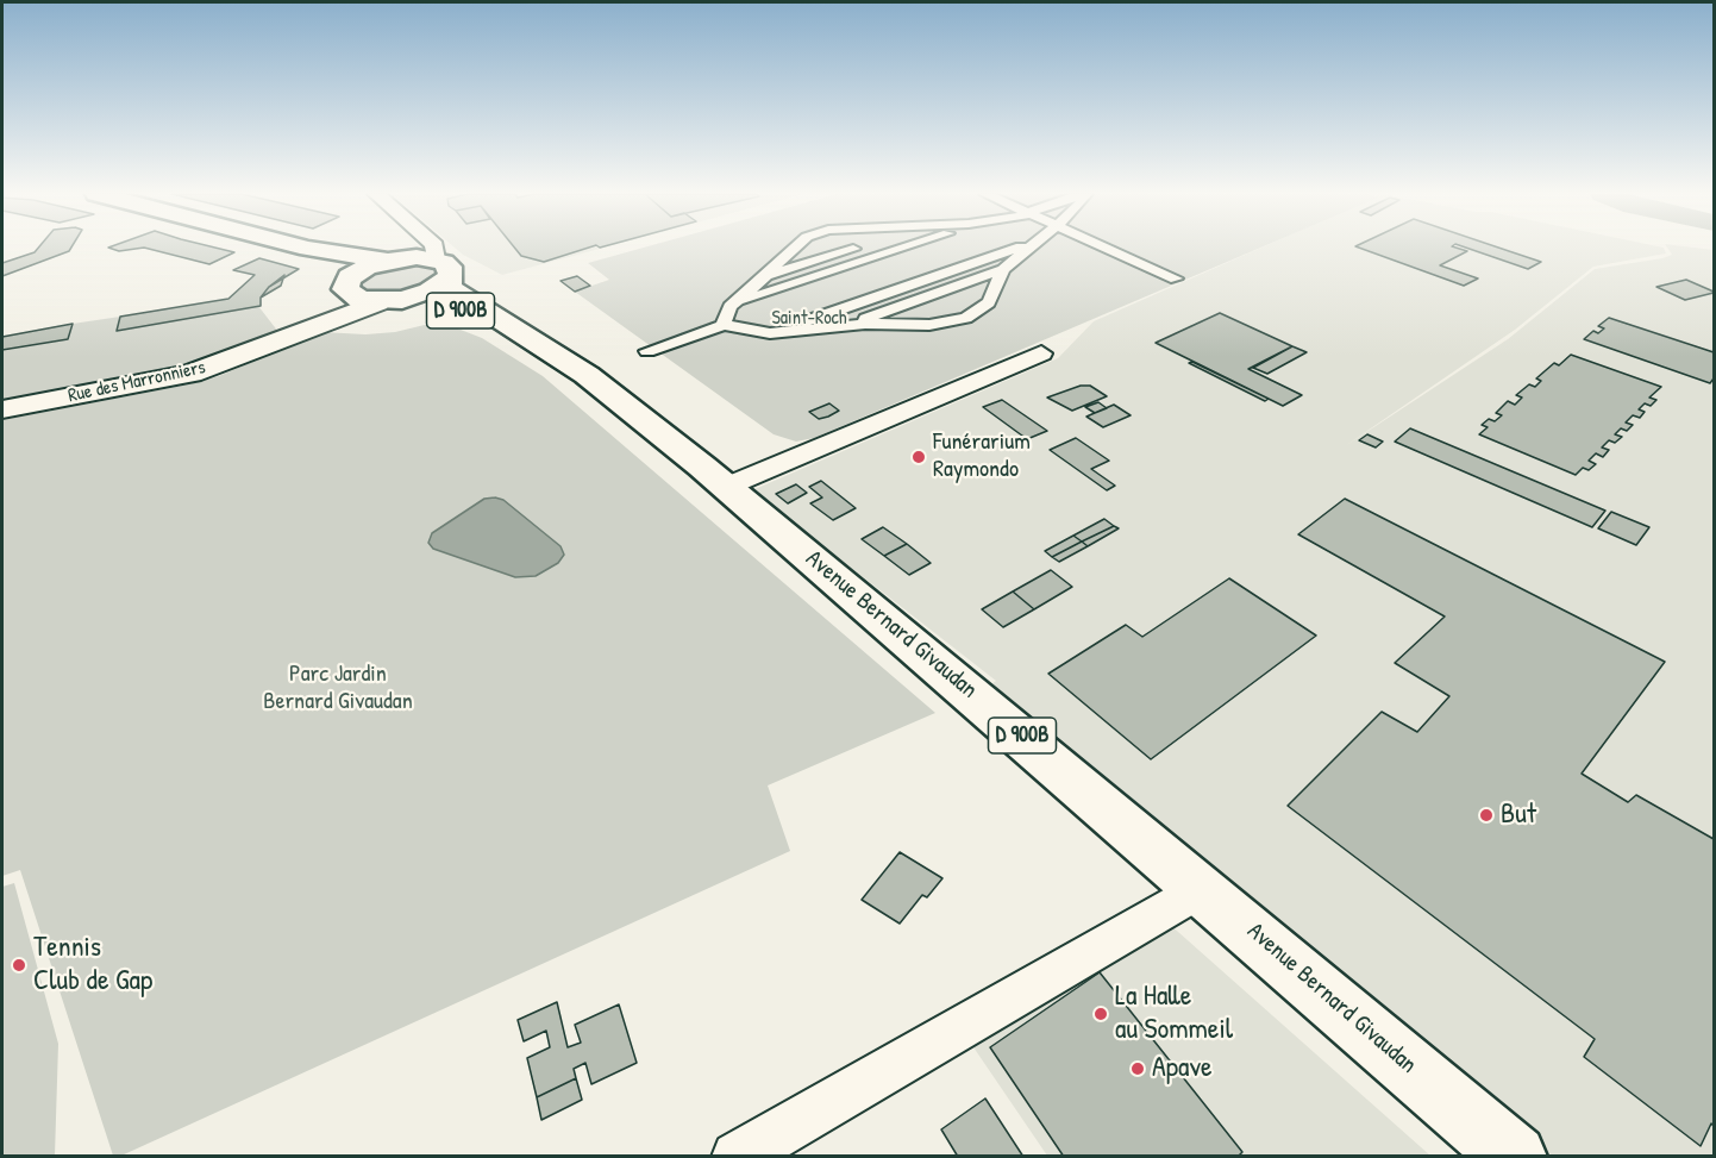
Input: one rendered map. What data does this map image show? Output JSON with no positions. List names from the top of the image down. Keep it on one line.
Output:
{"streets":{"main road":["D 900B","Avenue Bernard Givaudan"],"street":["Rue des Marronniers"]},"crossings":[["D 900B","Rue des Marronniers"],["D 900B","Avenue Bernard Givaudan"]],"parks":["Saint-Roch","Parc Jardin Bernard Givaudan"],"places":["Funérarium Raymondo","But","Tennis Club de Gap","La Halle au Sommeil","Apave"]}
